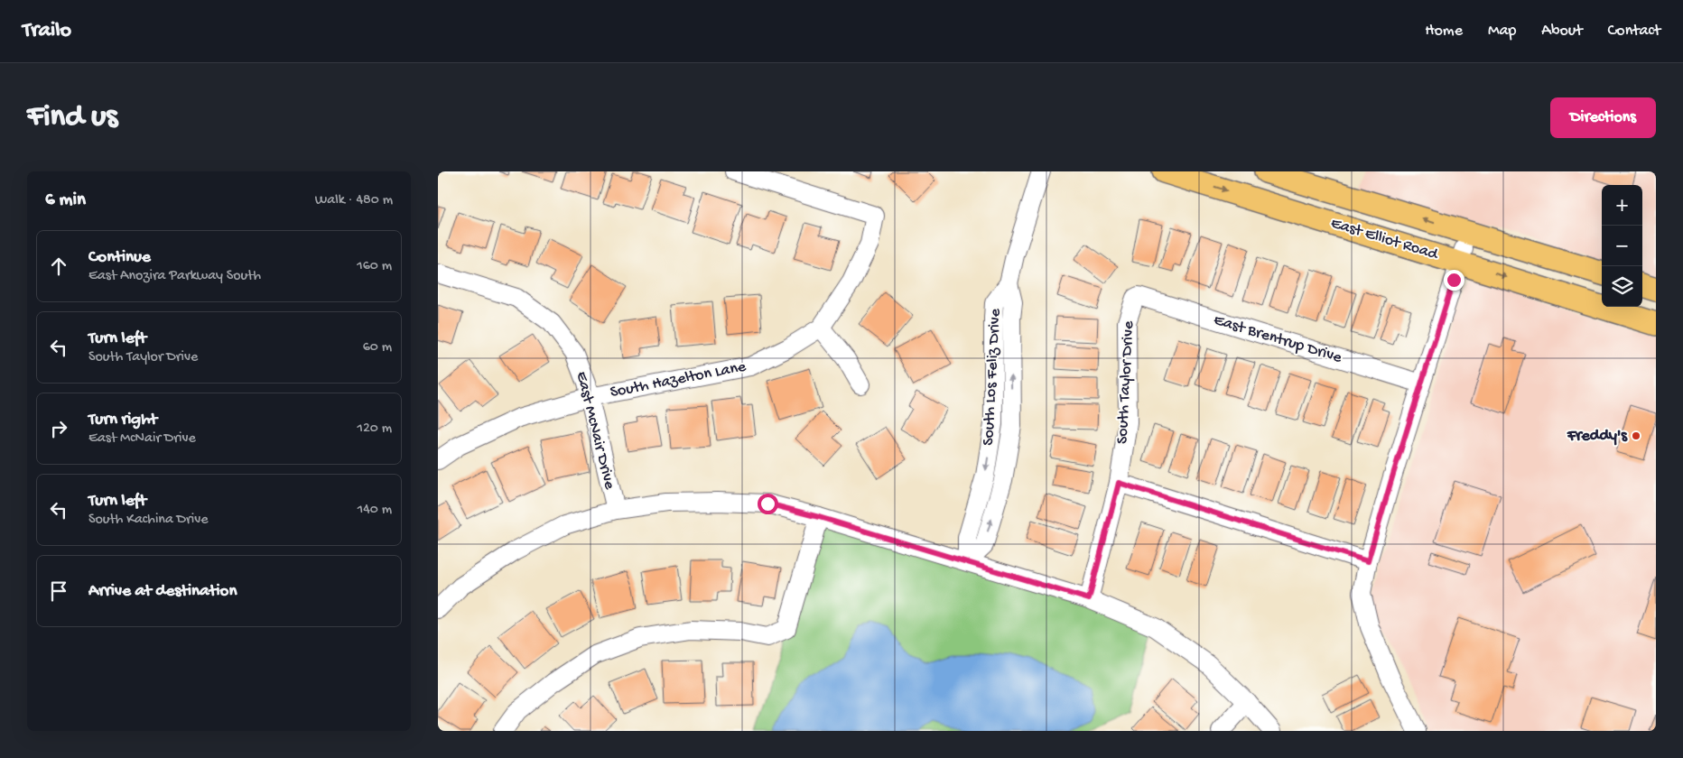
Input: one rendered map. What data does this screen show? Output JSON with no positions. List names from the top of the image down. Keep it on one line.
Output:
{"streets":{"main road":["East Elliot Road"],"street":["East Brentrup Drive","South Los Feliz Drive","South Hazelton Lane","South Taylor Drive","East McNair Drive"]},"crossings":[["East Brentrup Drive","South Taylor Drive"],["South Hazelton Lane","East McNair Drive"]],"places":["Freddy's"],"page":{"header":"Trailo","nav":["Home","Map","About","Contact"],"buttons":"Directions","title":"Find us","heading":["6 min","Walk · 480 m"],"map_buttons":["+","−"],"list":[["Continue","East Anozira Parkway South","160 m"],["Turn left","South Taylor Drive","60 m"],["Turn right","East McNair Drive","120 m"],["Turn left","South Kachina Drive","140 m"],"Arrive at destination"]}}
